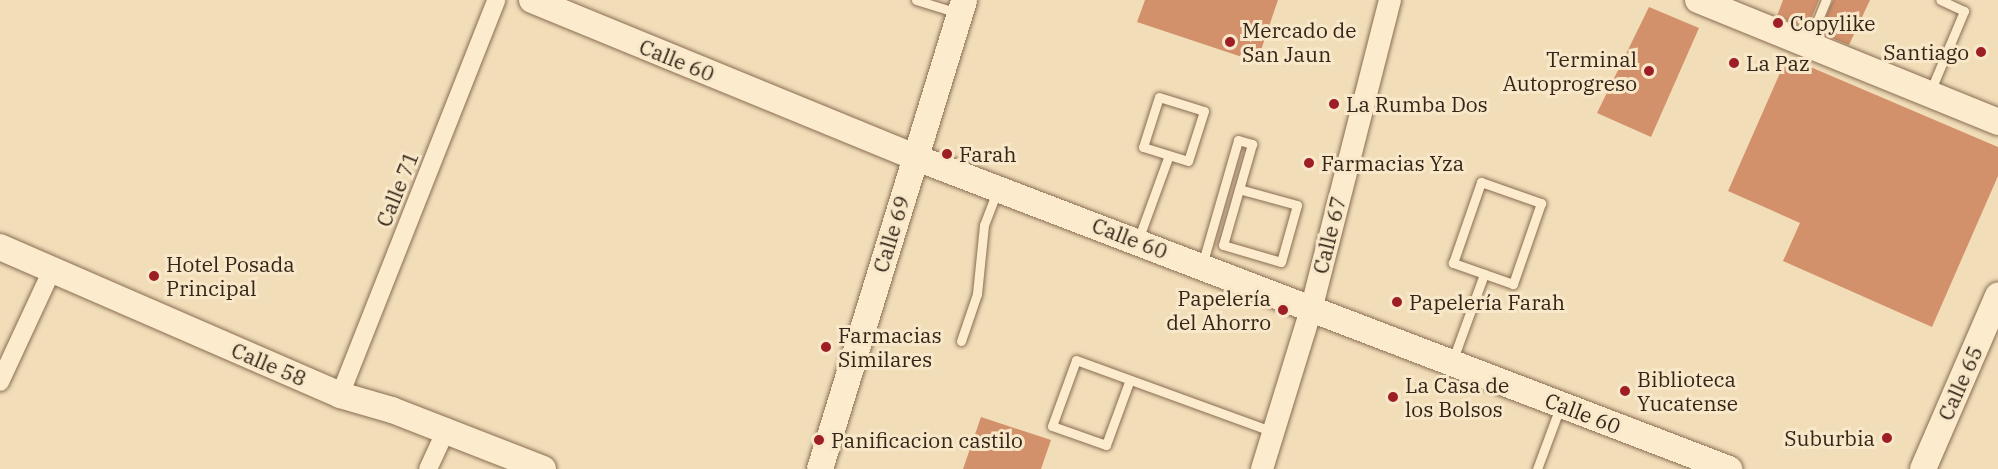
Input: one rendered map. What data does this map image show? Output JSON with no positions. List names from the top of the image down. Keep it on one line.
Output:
{"streets":{"main road":["Calle 60","Calle 69","Calle 58","Calle 65"],"street":["Calle 71","Calle 67"]},"crossings":[["Calle 60","Calle 69"],["Calle 60","Calle 67"],["Calle 71","Calle 58"]],"places":["Copylike","Mercado de San Jaun","Santiago","La Paz","Terminal Autoprogreso","La Rumba Dos","Farah","Farmacias Yza","Hotel Posada Principal","Papelería Farah","Papelería del Ahorro","Farmacias Similares","Biblioteca Yucatense","La Casa de los Bolsos","Suburbia","Panificacion castilo"]}
